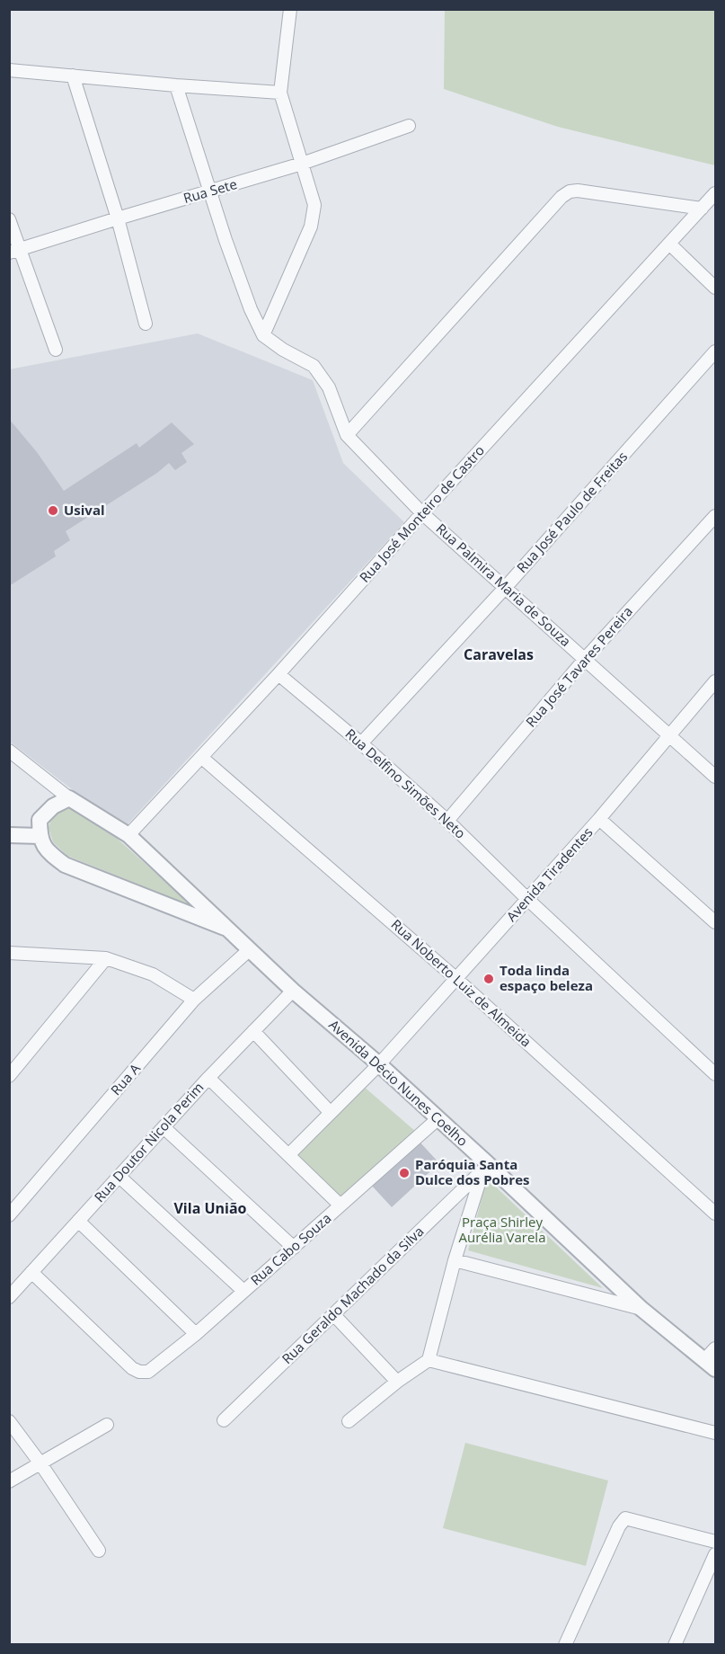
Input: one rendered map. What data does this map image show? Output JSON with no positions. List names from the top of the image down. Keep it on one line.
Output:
{"streets":{"street":["Rua Sete","Rua José Paulo de Freitas","Rua José Monteiro de Castro","Rua Palmira Maria de Souza","Rua José Tavares Pereira","Rua Delfino Simões Neto","Avenida Tiradentes","Rua Noberto Luiz de Almeida","Rua A","Avenida Décio Nunes Coelho","Rua Doutor Nicola Perim","Rua Cabo Souza","Rua Geraldo Machado da Silva"]},"crossings":[["Rua José Paulo de Freitas","Rua Palmira Maria de Souza"],["Rua José Paulo de Freitas","Rua Delfino Simões Neto"],["Rua José Monteiro de Castro","Rua Palmira Maria de Souza"],["Rua José Monteiro de Castro","Rua Delfino Simões Neto"],["Rua José Monteiro de Castro","Rua Noberto Luiz de Almeida"],["Rua José Monteiro de Castro","Avenida Décio Nunes Coelho"],["Rua Palmira Maria de Souza","Rua José Tavares Pereira"],["Rua Palmira Maria de Souza","Avenida Tiradentes"],["Rua José Tavares Pereira","Rua Delfino Simões Neto"],["Rua Delfino Simões Neto","Avenida Tiradentes"],["Avenida Tiradentes","Rua Noberto Luiz de Almeida"],["Avenida Tiradentes","Avenida Décio Nunes Coelho"],["Rua A","Avenida Décio Nunes Coelho"],["Avenida Décio Nunes Coelho","Rua Doutor Nicola Perim"],["Avenida Décio Nunes Coelho","Rua Cabo Souza"],["Avenida Décio Nunes Coelho","Rua Geraldo Machado da Silva"],["Rua Doutor Nicola Perim","Rua Cabo Souza"]],"districts":["Caravelas","Vila União"],"parks":["Praça Shirley Aurélia Varela"],"places":["Usival","Toda linda espaço beleza","Paróquia Santa Dulce dos Pobres"]}
